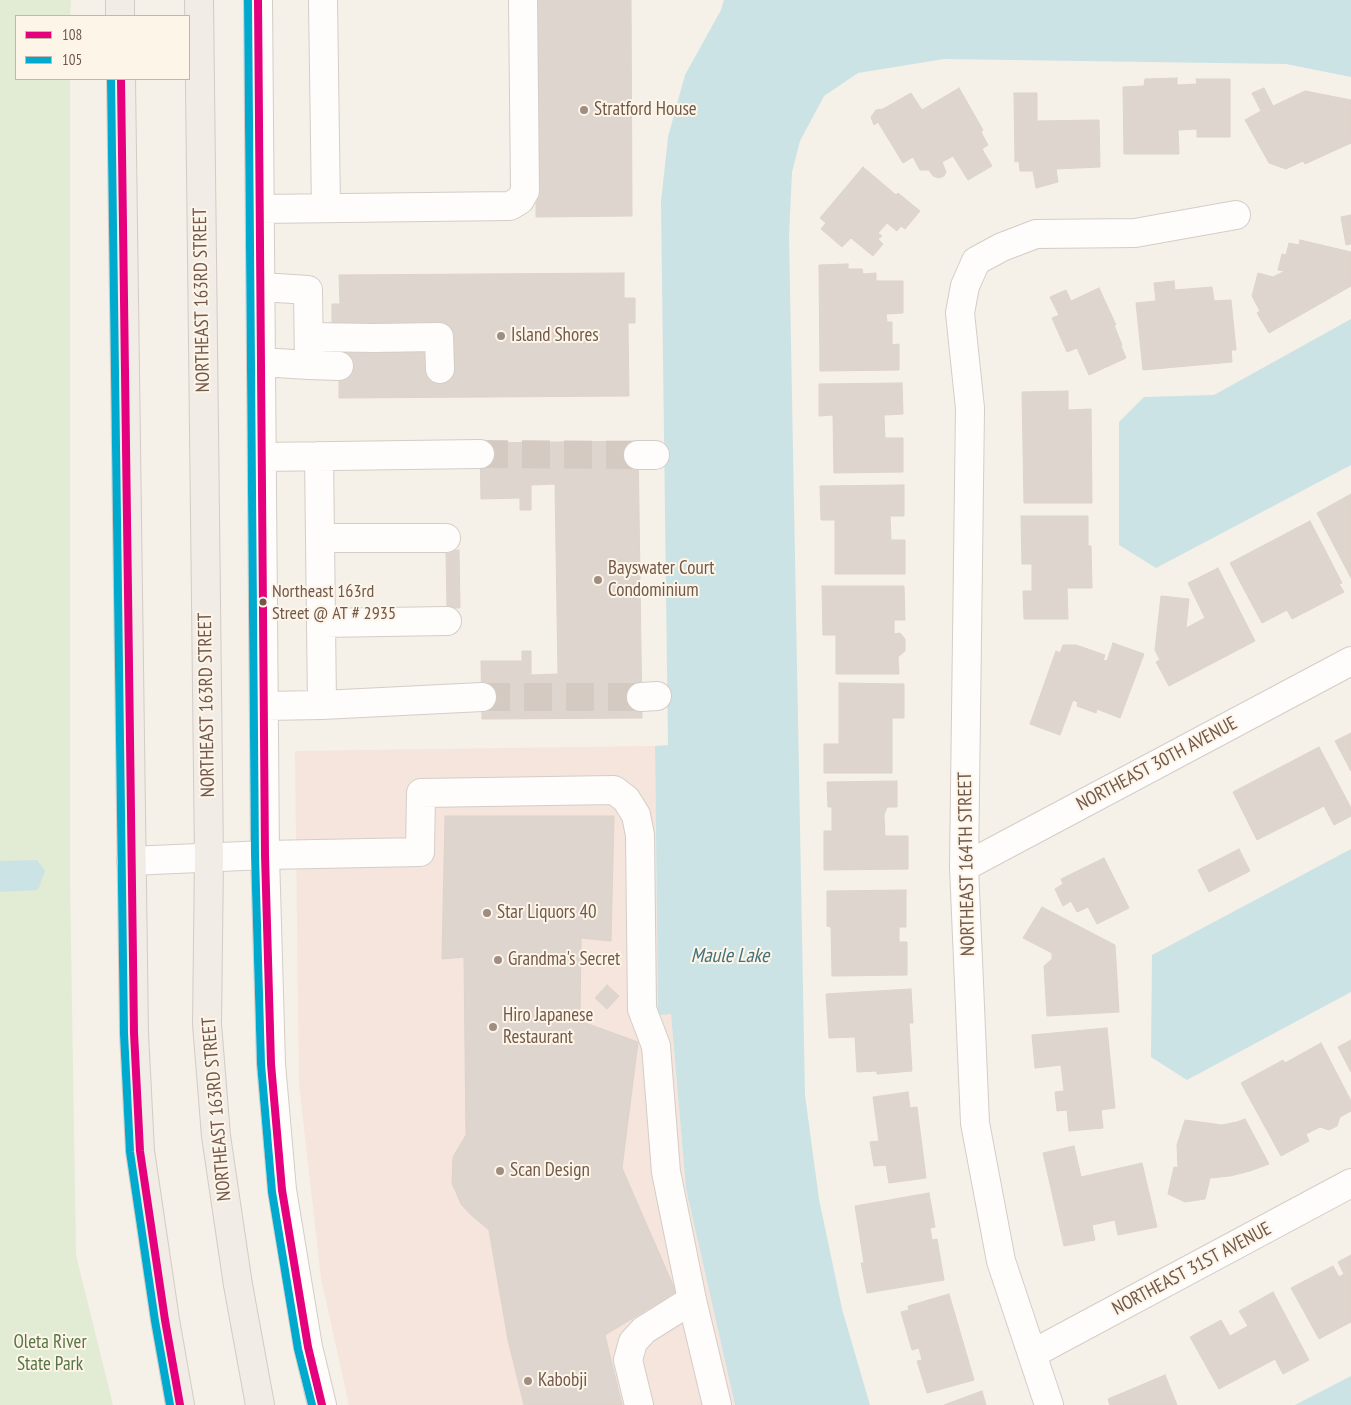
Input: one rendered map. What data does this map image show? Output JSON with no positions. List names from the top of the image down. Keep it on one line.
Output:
{"streets":{"main road":["NORTHEAST 163RD STREET"],"street":["NORTHEAST 30TH AVENUE","NORTHEAST 164TH STREET","NORTHEAST 31ST AVENUE"]},"crossings":[["NORTHEAST 30TH AVENUE","NORTHEAST 164TH STREET"],["NORTHEAST 164TH STREET","NORTHEAST 31ST AVENUE"]],"water":["Maule Lake"],"parks":["Oleta River State Park"],"places":["Stratford House","Island Shores","Bayswater Court Condominium","Northeast 163rd Street @ AT # 2935","Star Liquors 40","Grandma's Secret","Hiro Japanese Restaurant","Scan Design","Kabobji"],"lines":["transit line 108","transit line 105"],"legend":["108","105"]}
